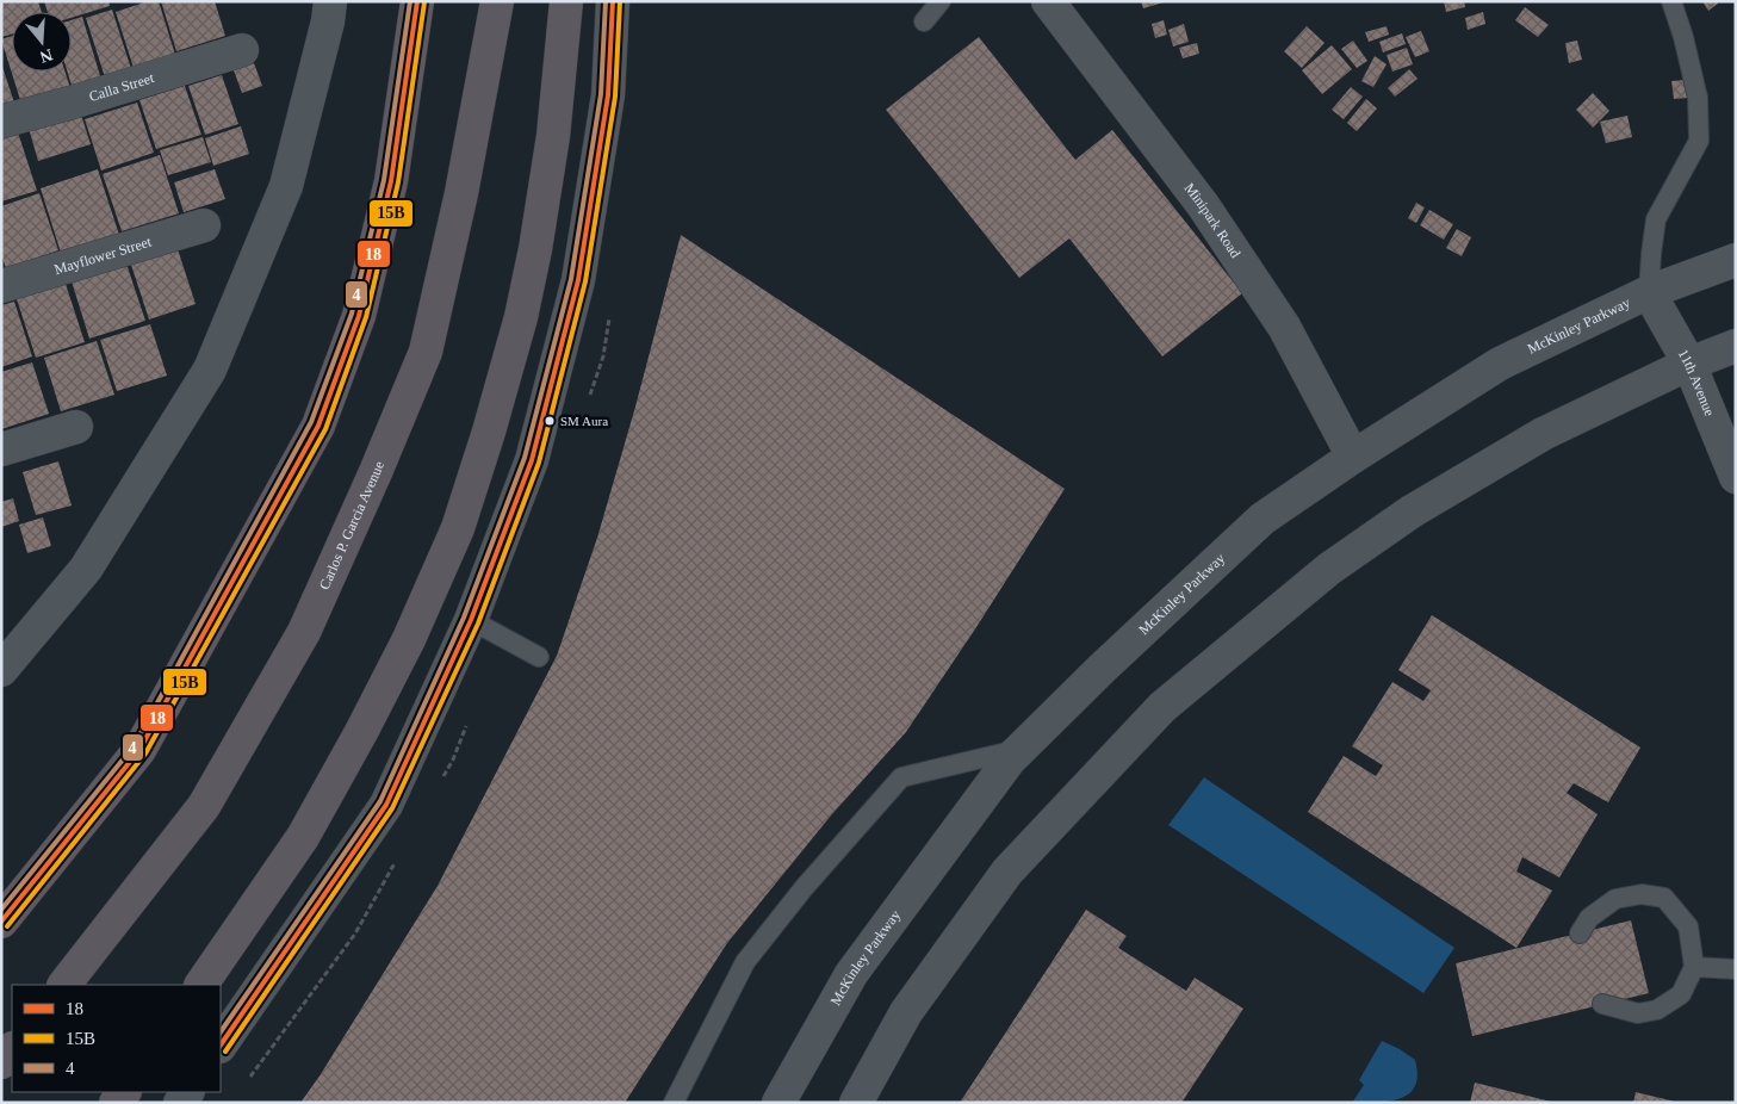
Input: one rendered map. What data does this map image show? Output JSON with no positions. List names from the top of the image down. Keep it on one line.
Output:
{"streets":{"main road":["Calla Street","Minipark Road","Mayflower Street","McKinley Parkway","11th Avenue","Carlos P. Garcia Avenue"]},"crossings":[["Minipark Road","McKinley Parkway"],["McKinley Parkway","11th Avenue"]],"places":["SM Aura"],"lines":["transit line 18","transit line 15B","transit line 4"],"legend":["18","15B","4"],"north":"bottom"}
